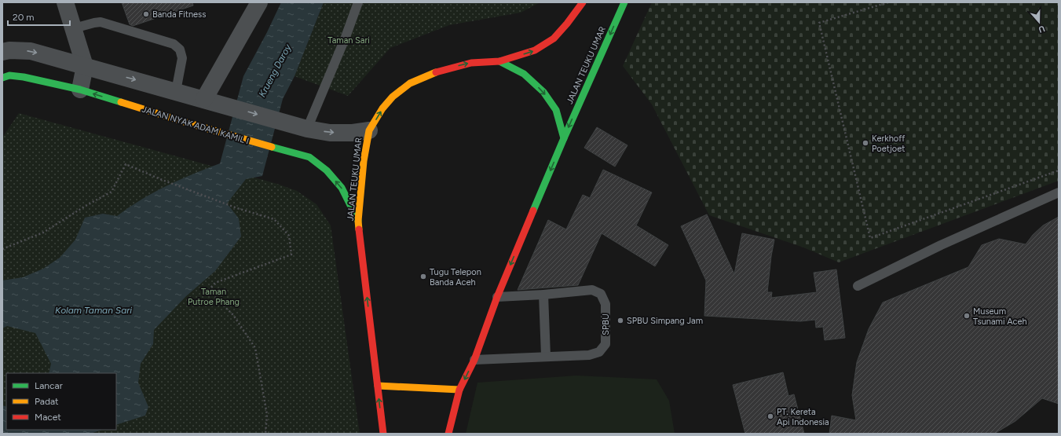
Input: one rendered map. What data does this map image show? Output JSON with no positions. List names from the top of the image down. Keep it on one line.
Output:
{"streets":{"main road":["JALAN TEUKU UMAR","JALAN NYAK ADAM KAMIL I"],"lane":["SPBU"]},"crossings":[["JALAN TEUKU UMAR","JALAN NYAK ADAM KAMIL I"],["JALAN TEUKU UMAR","SPBU"]],"one_way":["JALAN NYAK ADAM KAMIL I"],"water":["Krueng Daroy","Kolam Taman Sari"],"parks":["Taman Sari","Taman Putroe Phang"],"places":["Banda Fitness","Kerkhoff Poetjoet","Tugu Telepon Banda Aceh","Museum Tsunami Aceh","SPBU Simpang Jam","PT. Kereta Api Indonesia"],"legend":["Lancar","Padat","Macet"],"scale_bar":"20 m","north":"bottom"}
